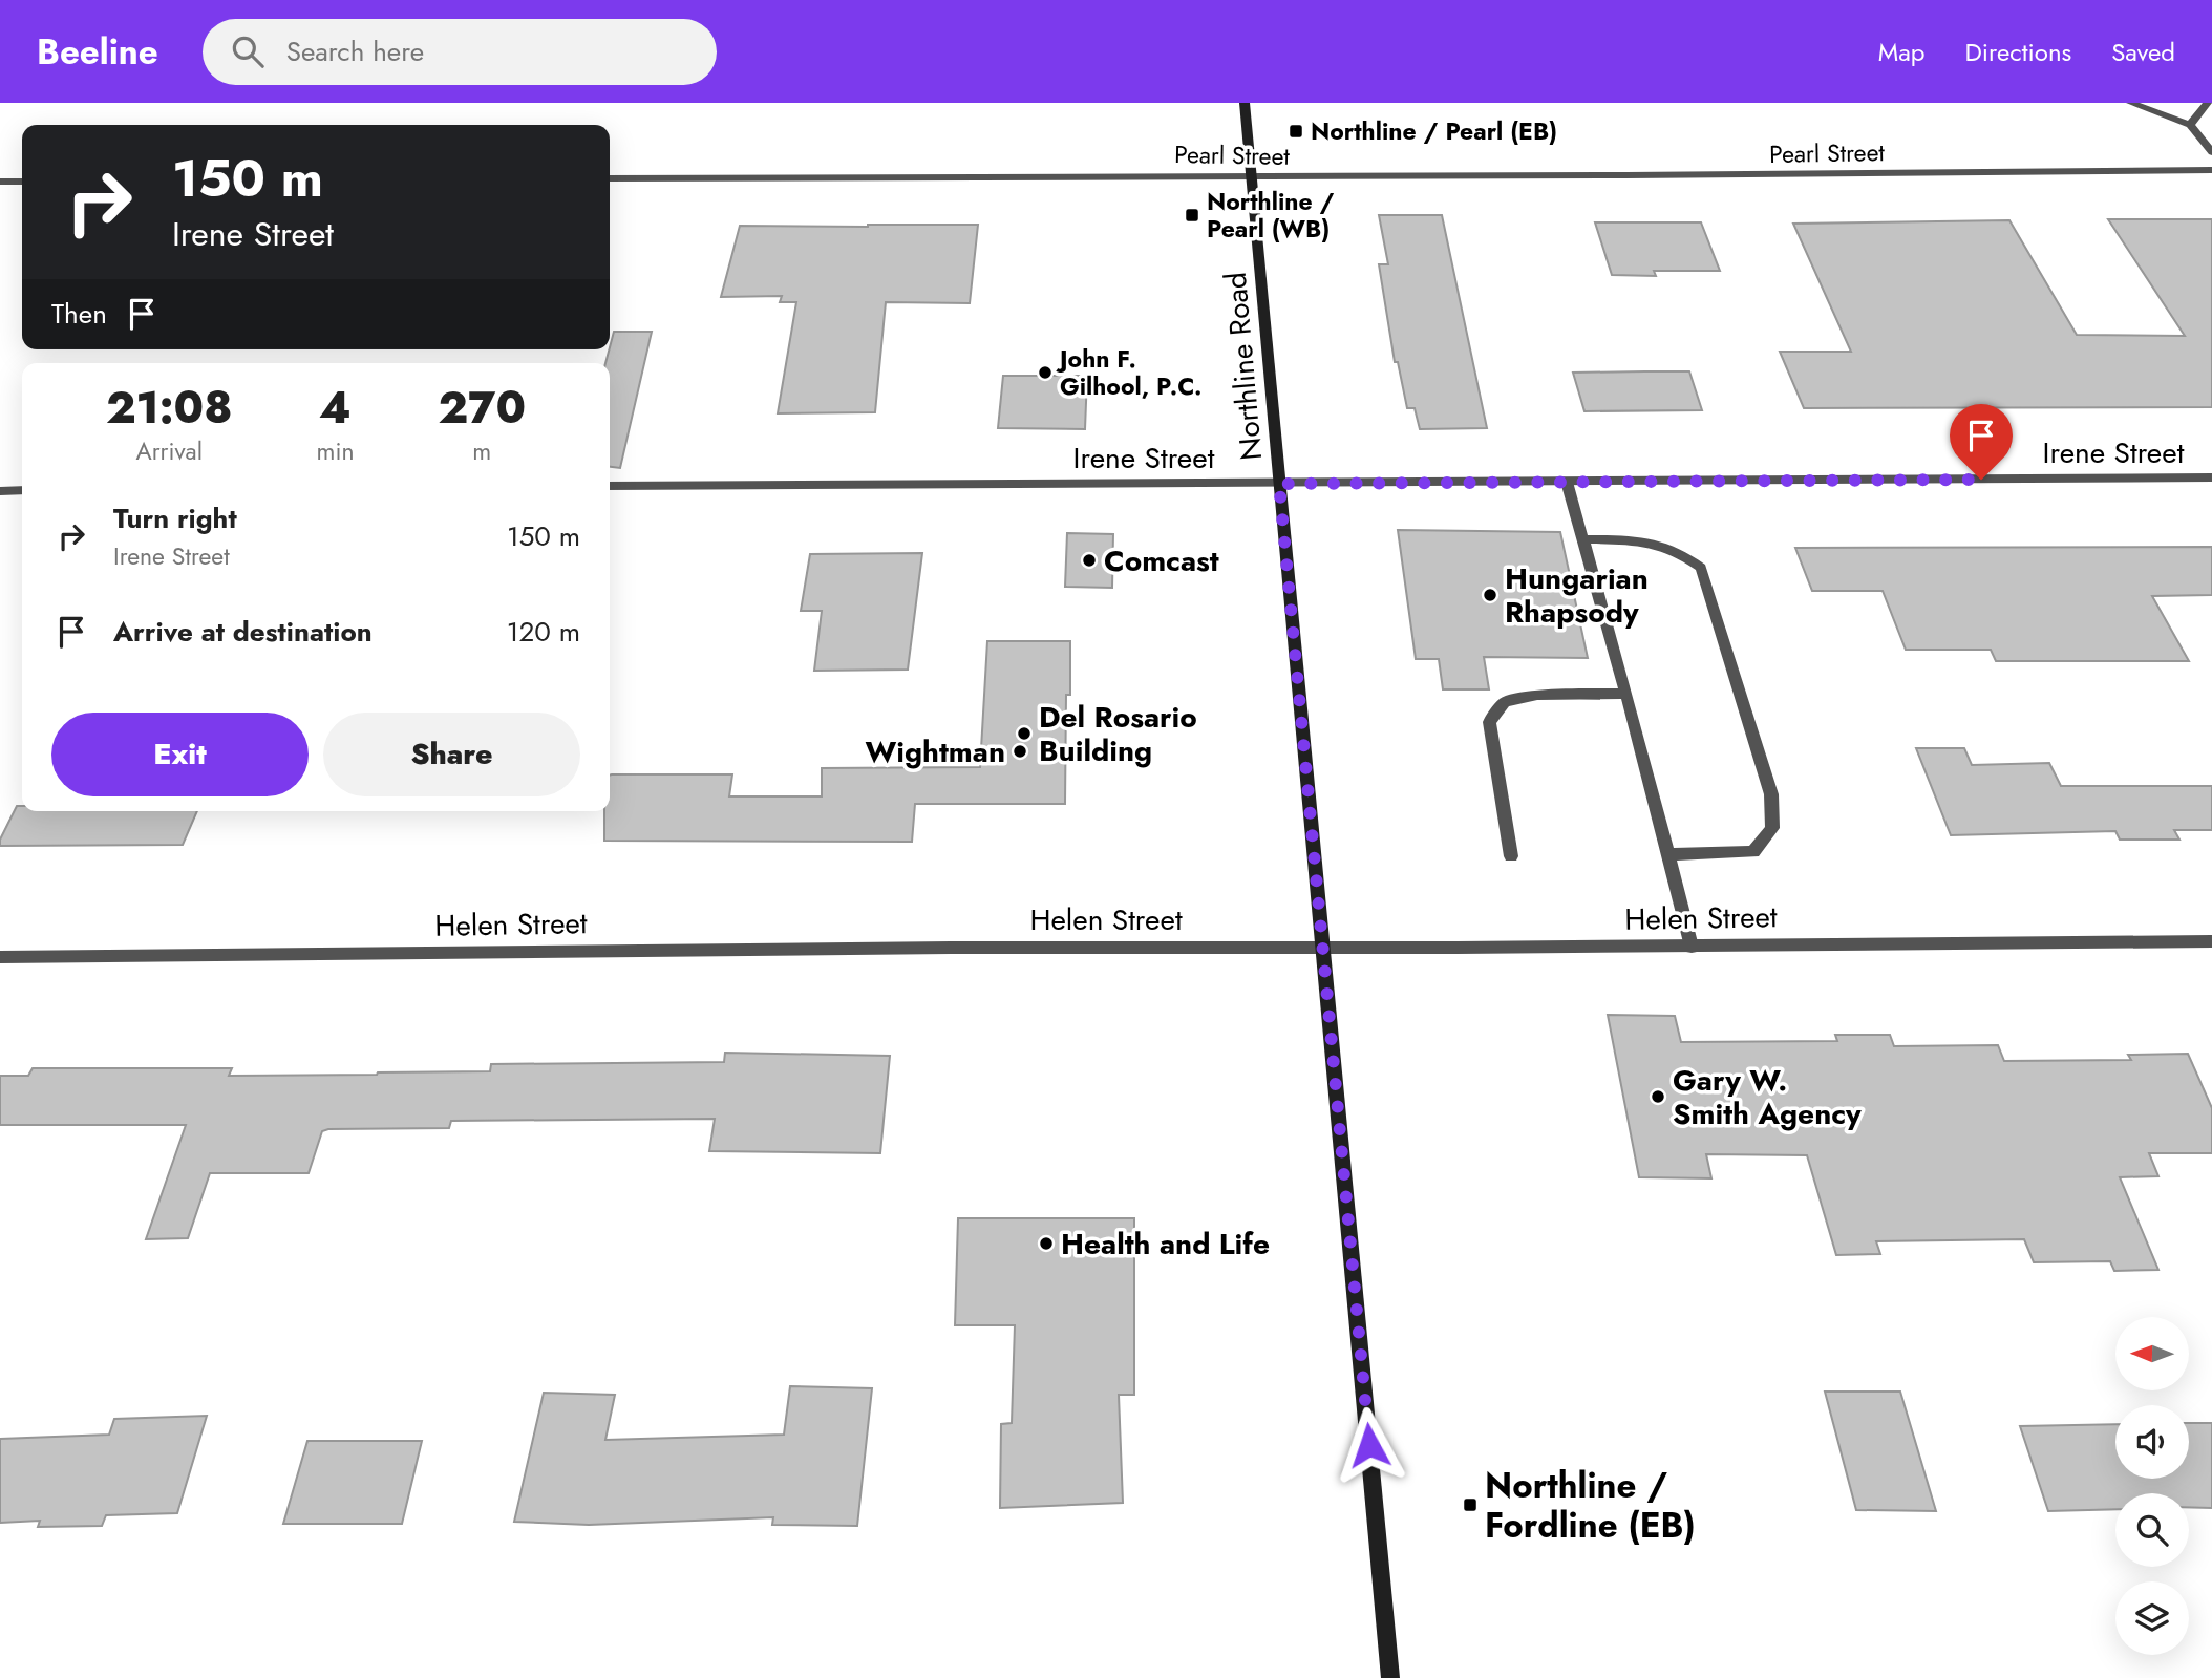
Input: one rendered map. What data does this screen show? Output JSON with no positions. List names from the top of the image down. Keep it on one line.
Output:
{"streets":{"main road":["Northline Road"],"street":["Pearl Street","Irene Street","Helen Street"]},"crossings":[["Pearl Street","Northline Road"],["Northline Road","Irene Street"],["Northline Road","Helen Street"]],"places":{"transit":["Northline / Pearl (EB)","Northline / Pearl (WB)","Northline / Fordline (EB)"],"other":["John F. Gilhool, P.C.","Comcast","Hungarian Rhapsody","Del Rosario Building","Wightman","Gary W. Smith Agency","Health and Life"]},"north":"left","page":{"header":"Beeline","search":"Search here","nav":["Map","Directions","Saved"],"turn":["150 m","Irene Street"],"then":"Then","eta":["21:08","Arrival","4","min","270","m"],"list":[{"name":"Turn right","note":"Irene Street","value":"150 m"},{"name":"Arrive at destination","value":"120 m"}],"buttons":["Exit","Share"]}}
